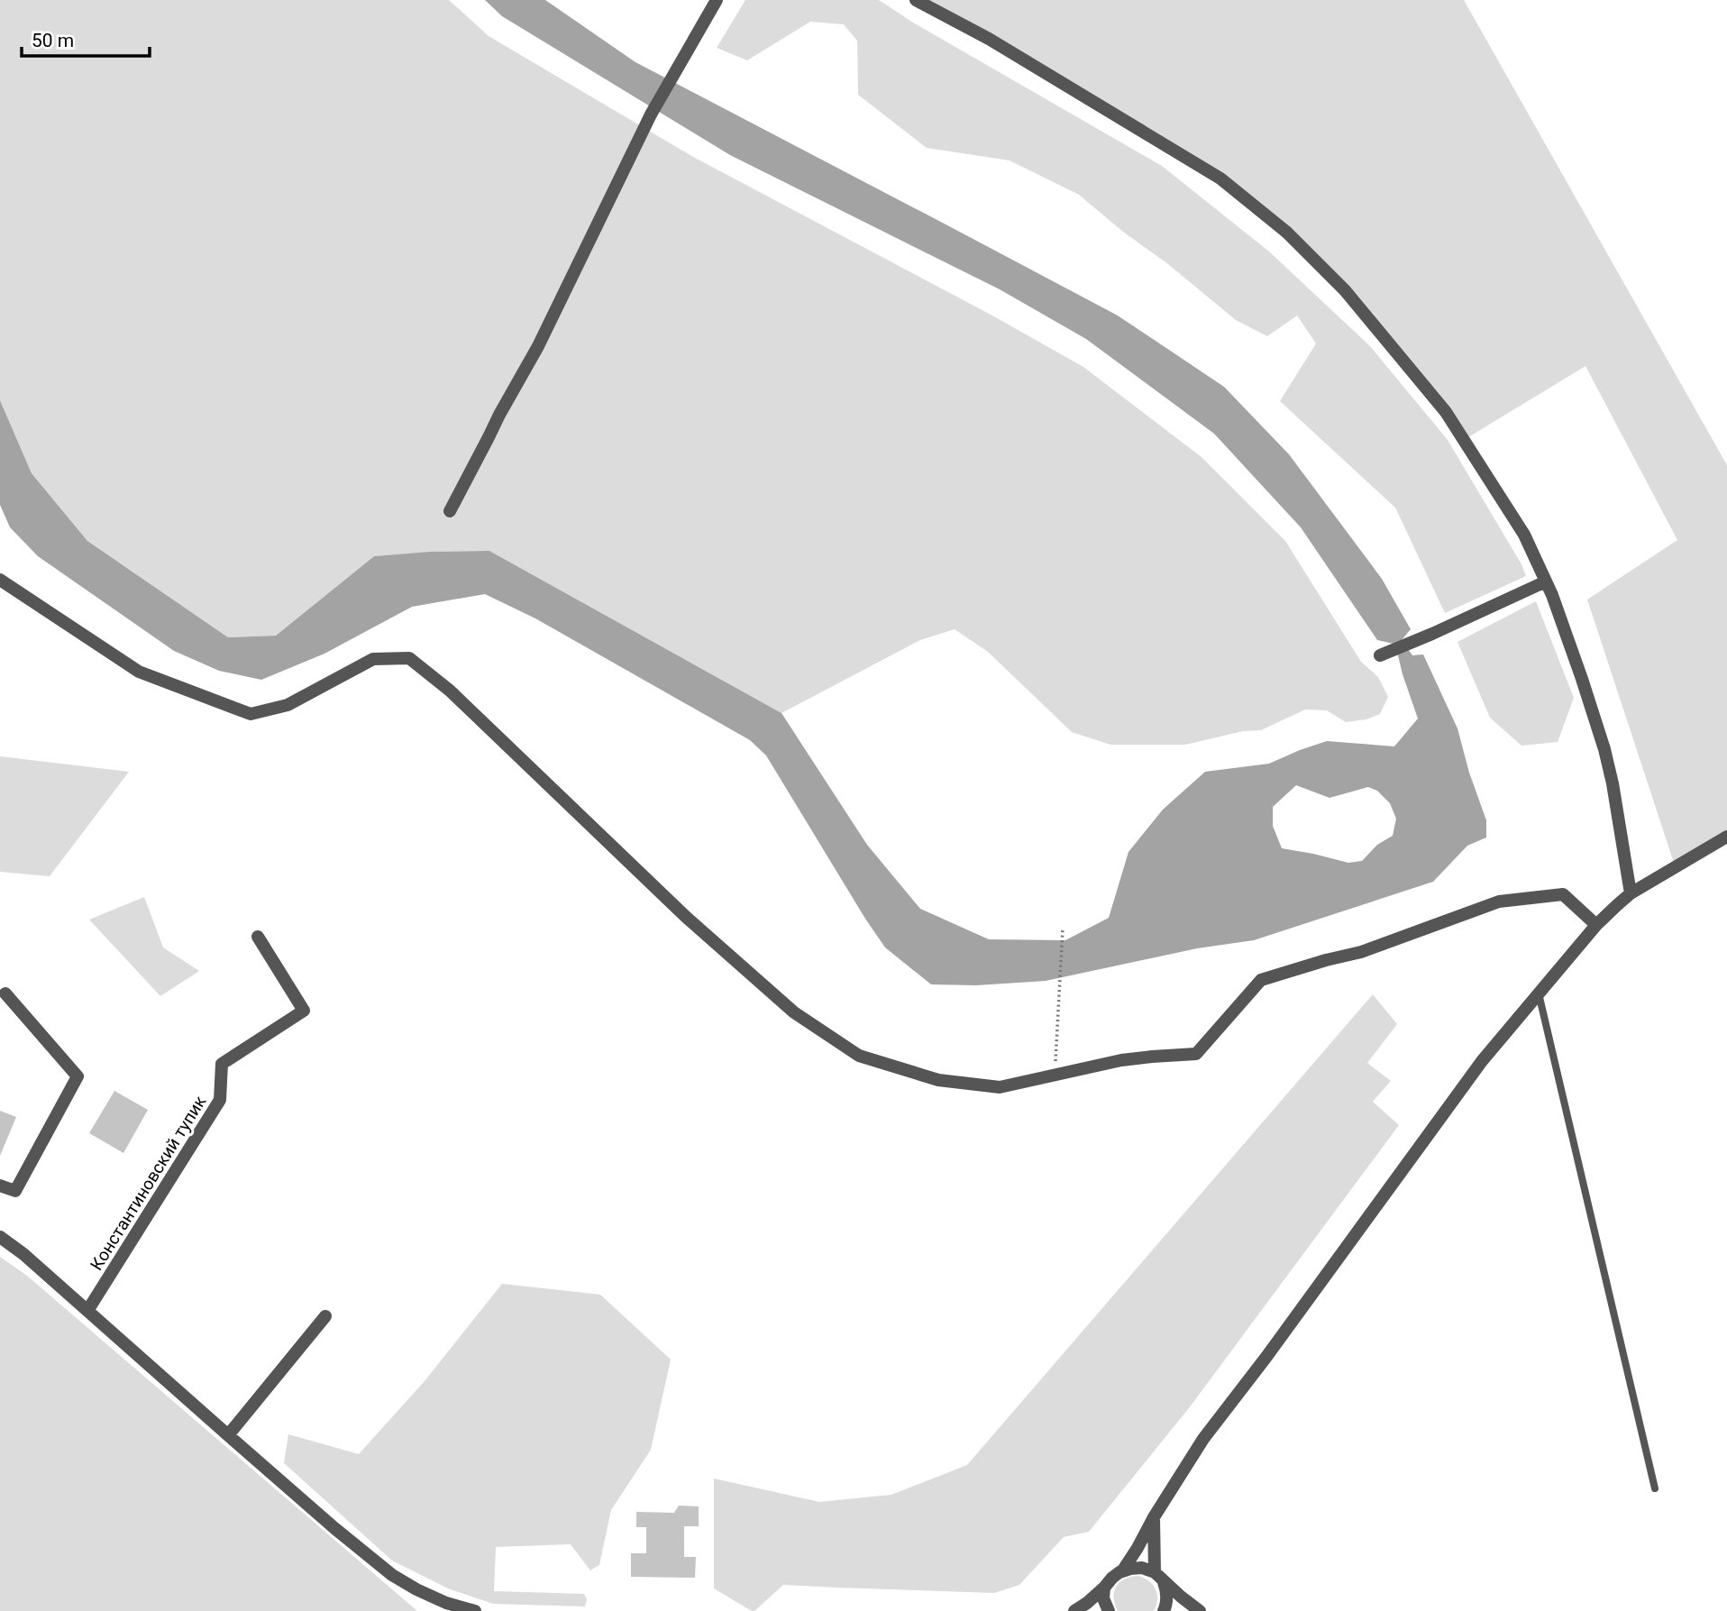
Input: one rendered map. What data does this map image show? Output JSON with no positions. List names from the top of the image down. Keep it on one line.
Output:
{"streets":{"street":["Константиновский тупик"]},"scale_bar":"50 m"}
